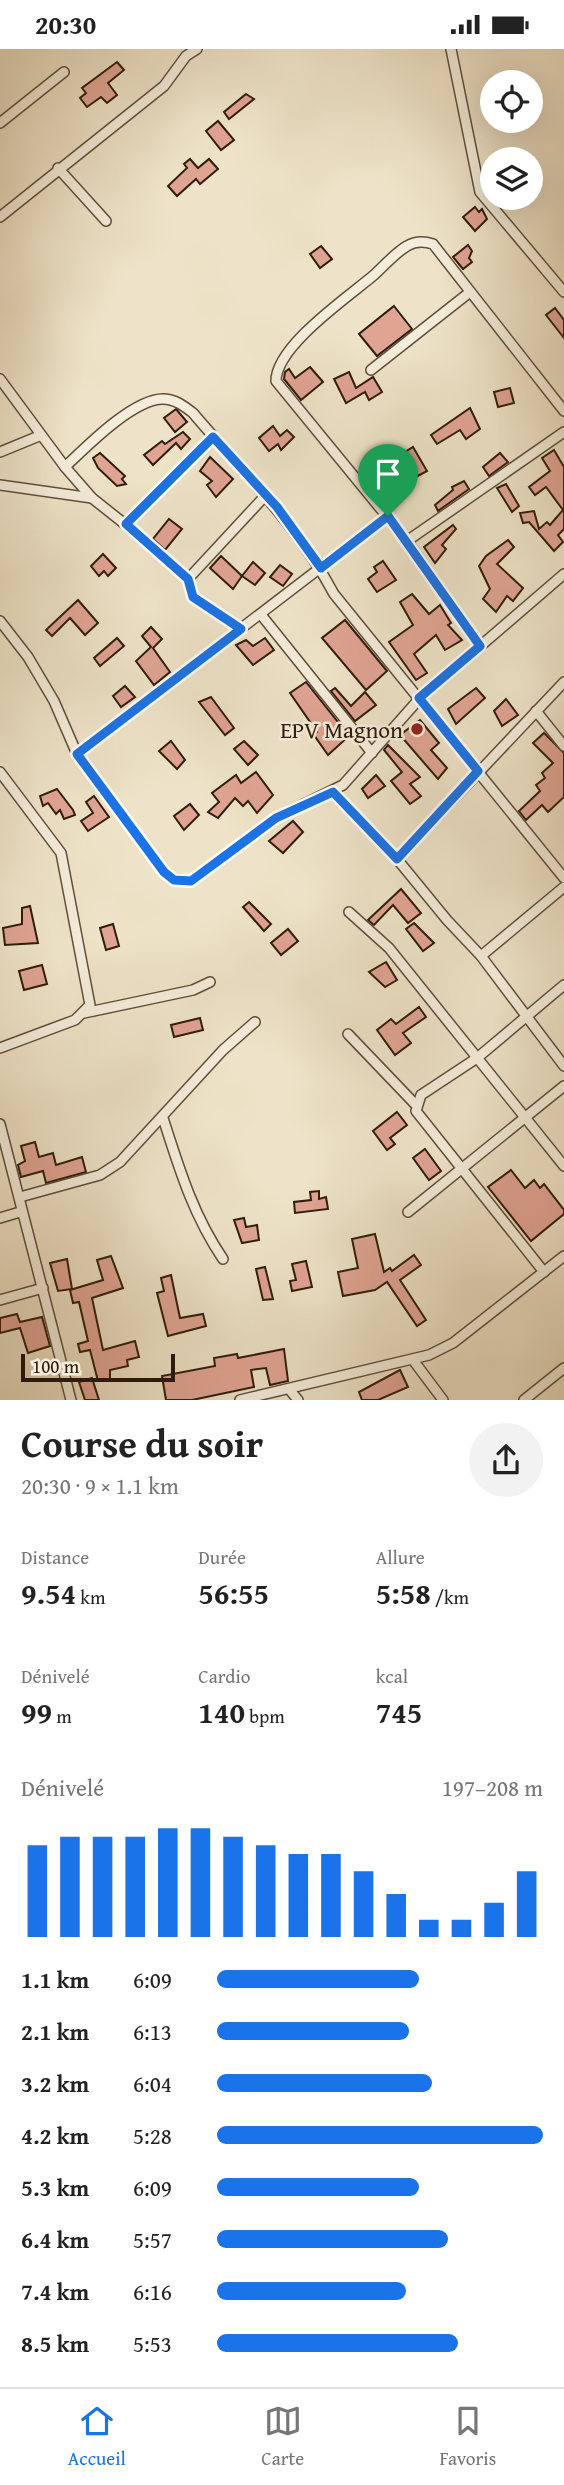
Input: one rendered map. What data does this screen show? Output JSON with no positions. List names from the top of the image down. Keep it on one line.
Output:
{"places":["EPV Magnon"],"scale_bar":"100 m","page":{"status":"20:30","scale":"100 m","heading":["Course du soir","20:30 · 9 × 1.1 km"],"stats":[["Distance","9.54 km"],["Durée","56:55"],["Allure","5:58 /km"],["Dénivelé","99 m"],["Cardio","140 bpm"],["kcal","745"]],"chart":["Dénivelé","197–208 m"],"list":[{"name":"1.1 km","note":"6:09"},{"name":"2.1 km","note":"6:13"},{"name":"3.2 km","note":"6:04"},{"name":"4.2 km","note":"5:28"},{"name":"5.3 km","note":"6:09"},{"name":"6.4 km","note":"5:57"},{"name":"7.4 km","note":"6:16"},{"name":"8.5 km","note":"5:53"}],"tabs":["Accueil","Carte","Favoris"]}}
